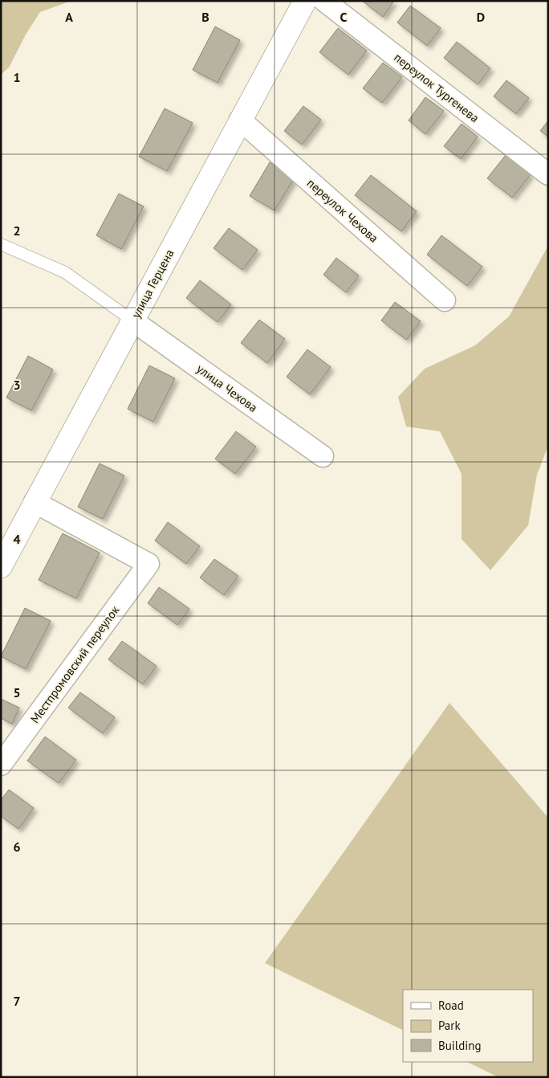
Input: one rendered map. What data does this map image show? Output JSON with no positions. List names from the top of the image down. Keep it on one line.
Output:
{"streets":{"street":["переулок Тургенева","переулок Чехова","улица Герцена","улица Чехова","Местпромовский переулок"]},"crossings":[["переулок Чехова","улица Герцена"],["улица Герцена","улица Чехова"],["улица Герцена","Местпромовский переулок"]],"legend":["Road","Park","Building"],"grid":{"columns":["A","B","C","D"],"rows":["1","2","3","4","5","6","7"]}}
